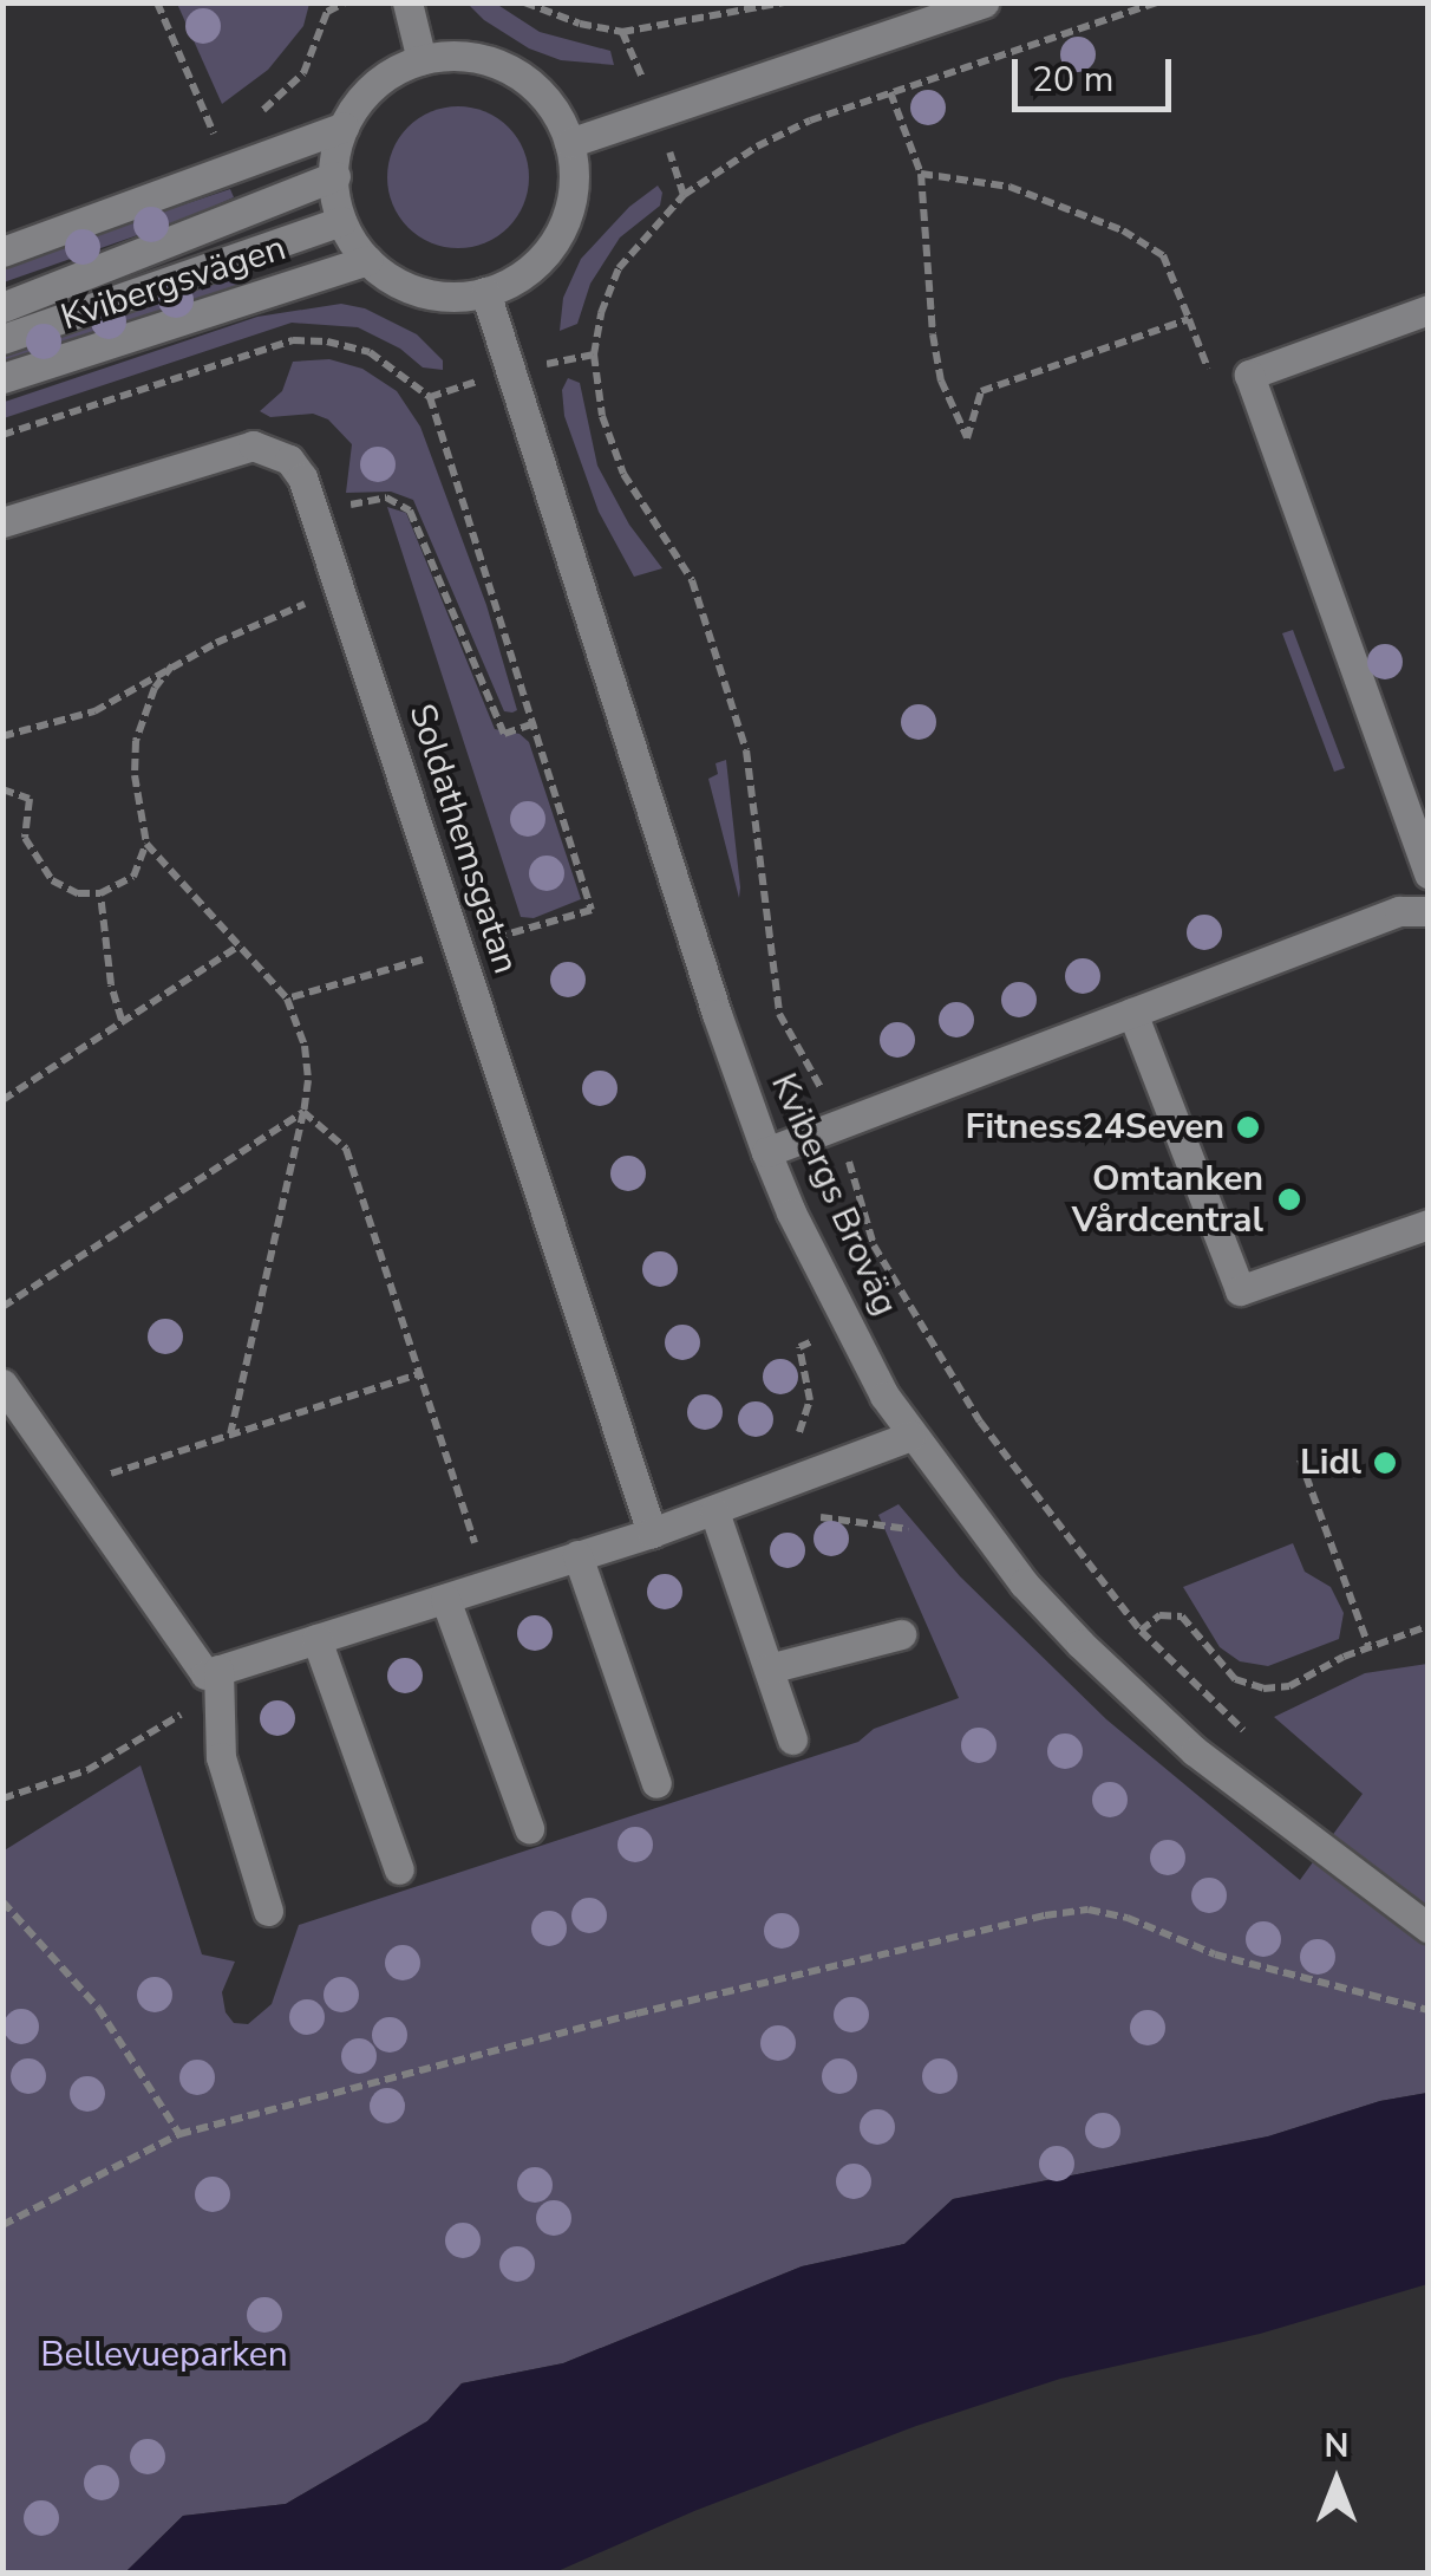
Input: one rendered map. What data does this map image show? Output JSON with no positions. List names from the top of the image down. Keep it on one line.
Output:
{"streets":{"street":["Kvibergsvägen","Soldathemsgatan","Kvibergs Broväg"]},"crossings":[["Kvibergsvägen","Kvibergs Broväg"]],"parks":["Bellevueparken"],"places":["Fitness24Seven","Omtanken Vårdcentral","Lidl"],"scale_bar":"20 m","north":"top"}
